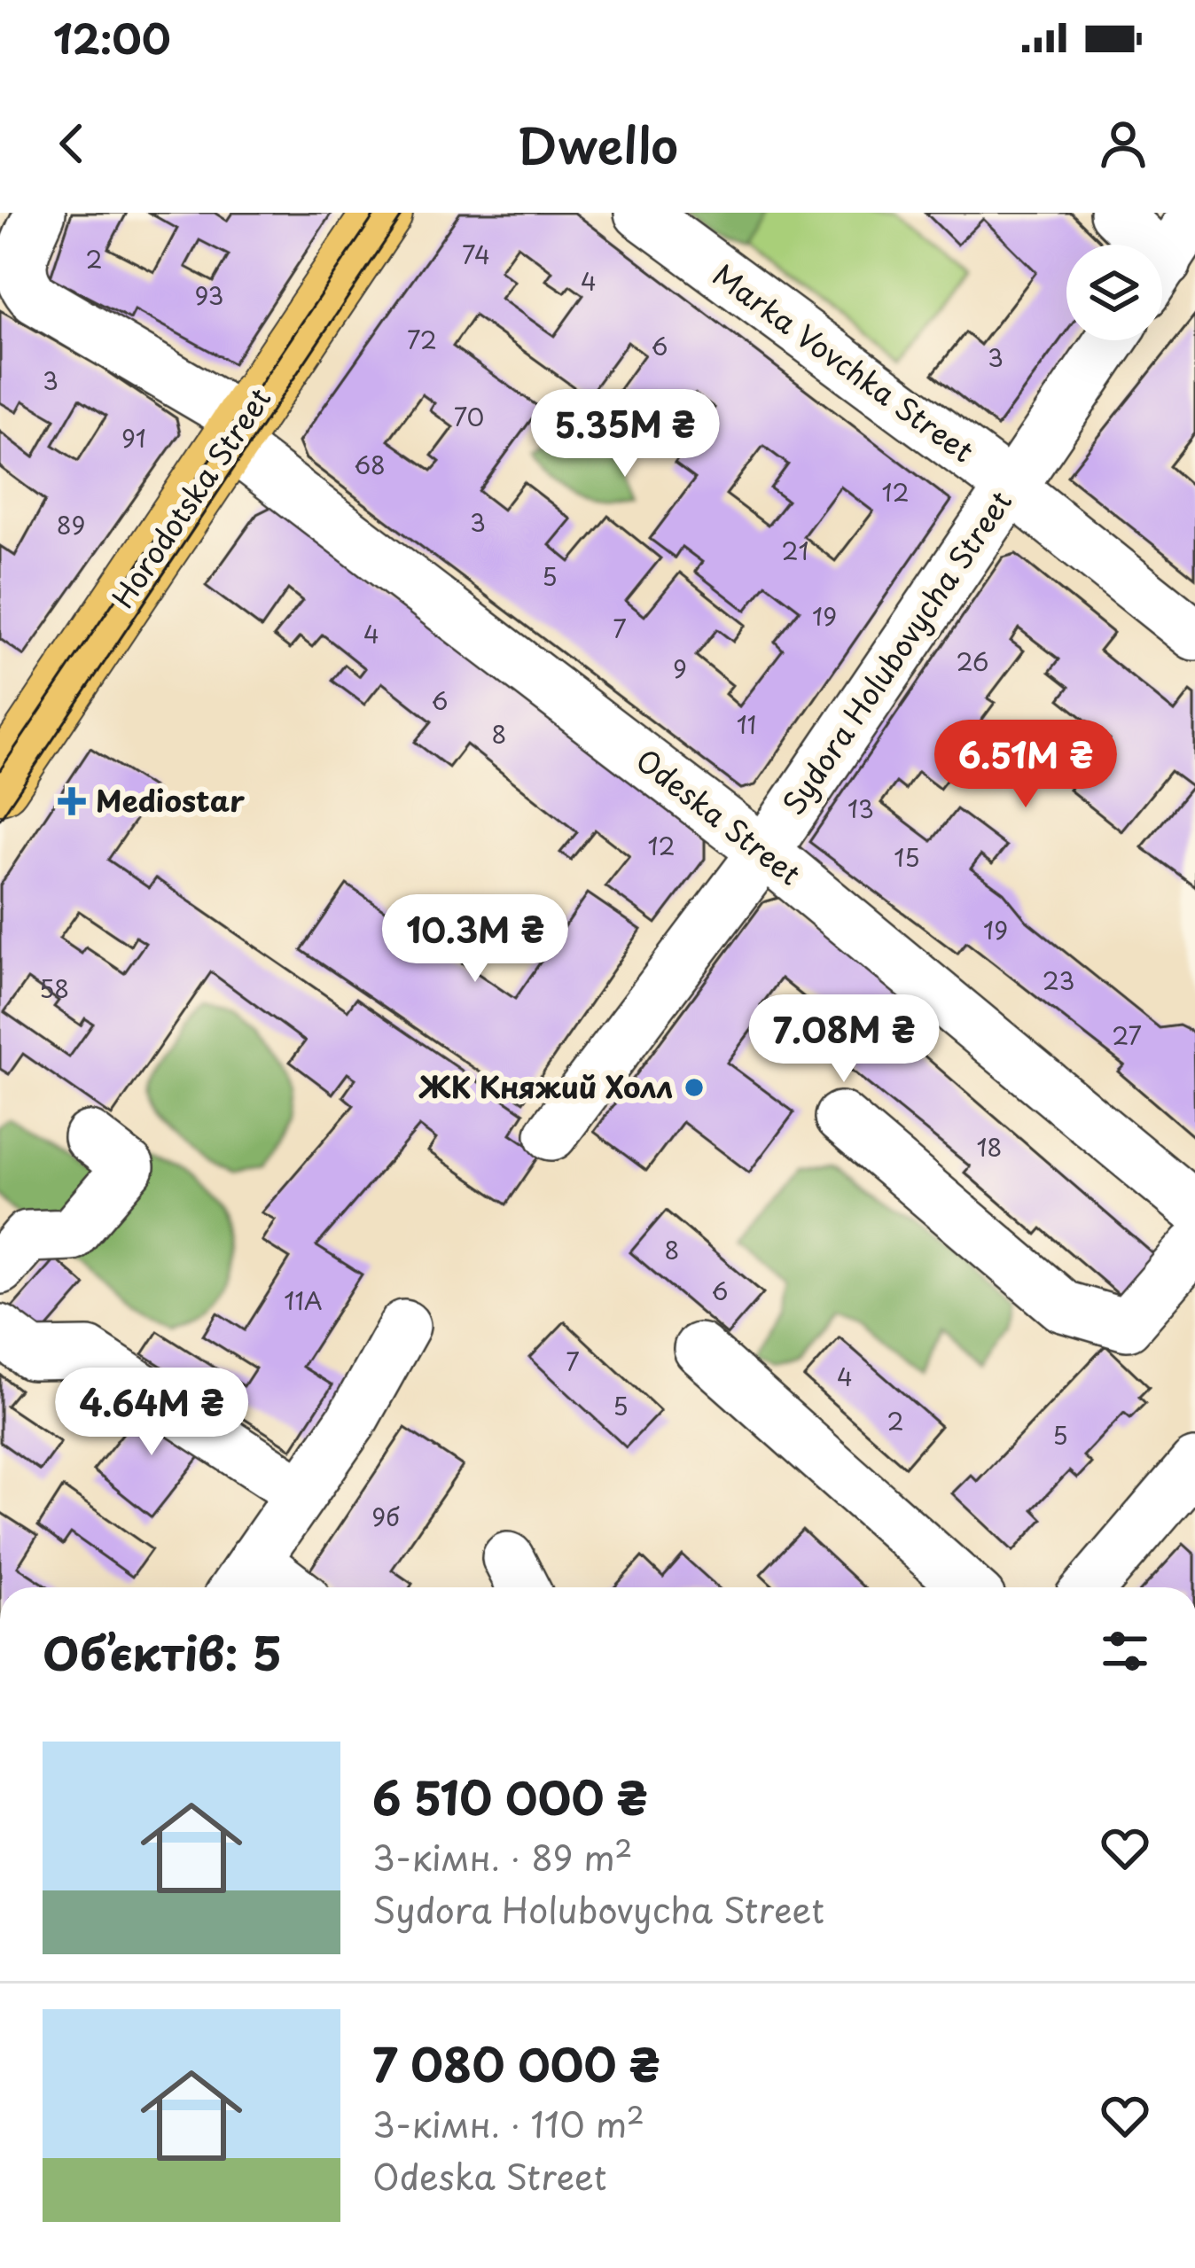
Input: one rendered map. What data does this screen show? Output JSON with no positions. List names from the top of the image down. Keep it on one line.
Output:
{"streets":{"main road":["Horodotska Street"],"street":["Marka Vovchka Street","Sydora Holubovycha Street","Odeska Street"]},"crossings":[["Marka Vovchka Street","Sydora Holubovycha Street"],["Horodotska Street","Odeska Street"],["Sydora Holubovycha Street","Odeska Street"]],"places":{"health":["Mediostar"],"other":["ЖК Княжий Холл"]},"house_numbers":["74","2","4","93","72","6","3","3","70","91","68","12","3","89","21","5","19","7","4","26","9","6","11","8","13","12","15","19","23","58","27","18","8","6","11А","7","4","5","2","5","9б"],"page":{"status":"12:00","header":"Dwello","price":["5.35M ₴","6.51M ₴","10.3M ₴","7.08M ₴","4.64M ₴"],"heading":"Об’єктів: 5","list":[{"name":"6 510 000 ₴","note":"3-кімн. · 89 m² · Sydora Holubovycha Street"},{"name":"7 080 000 ₴","note":"3-кімн. · 110 m² · Odeska Street"}]}}
